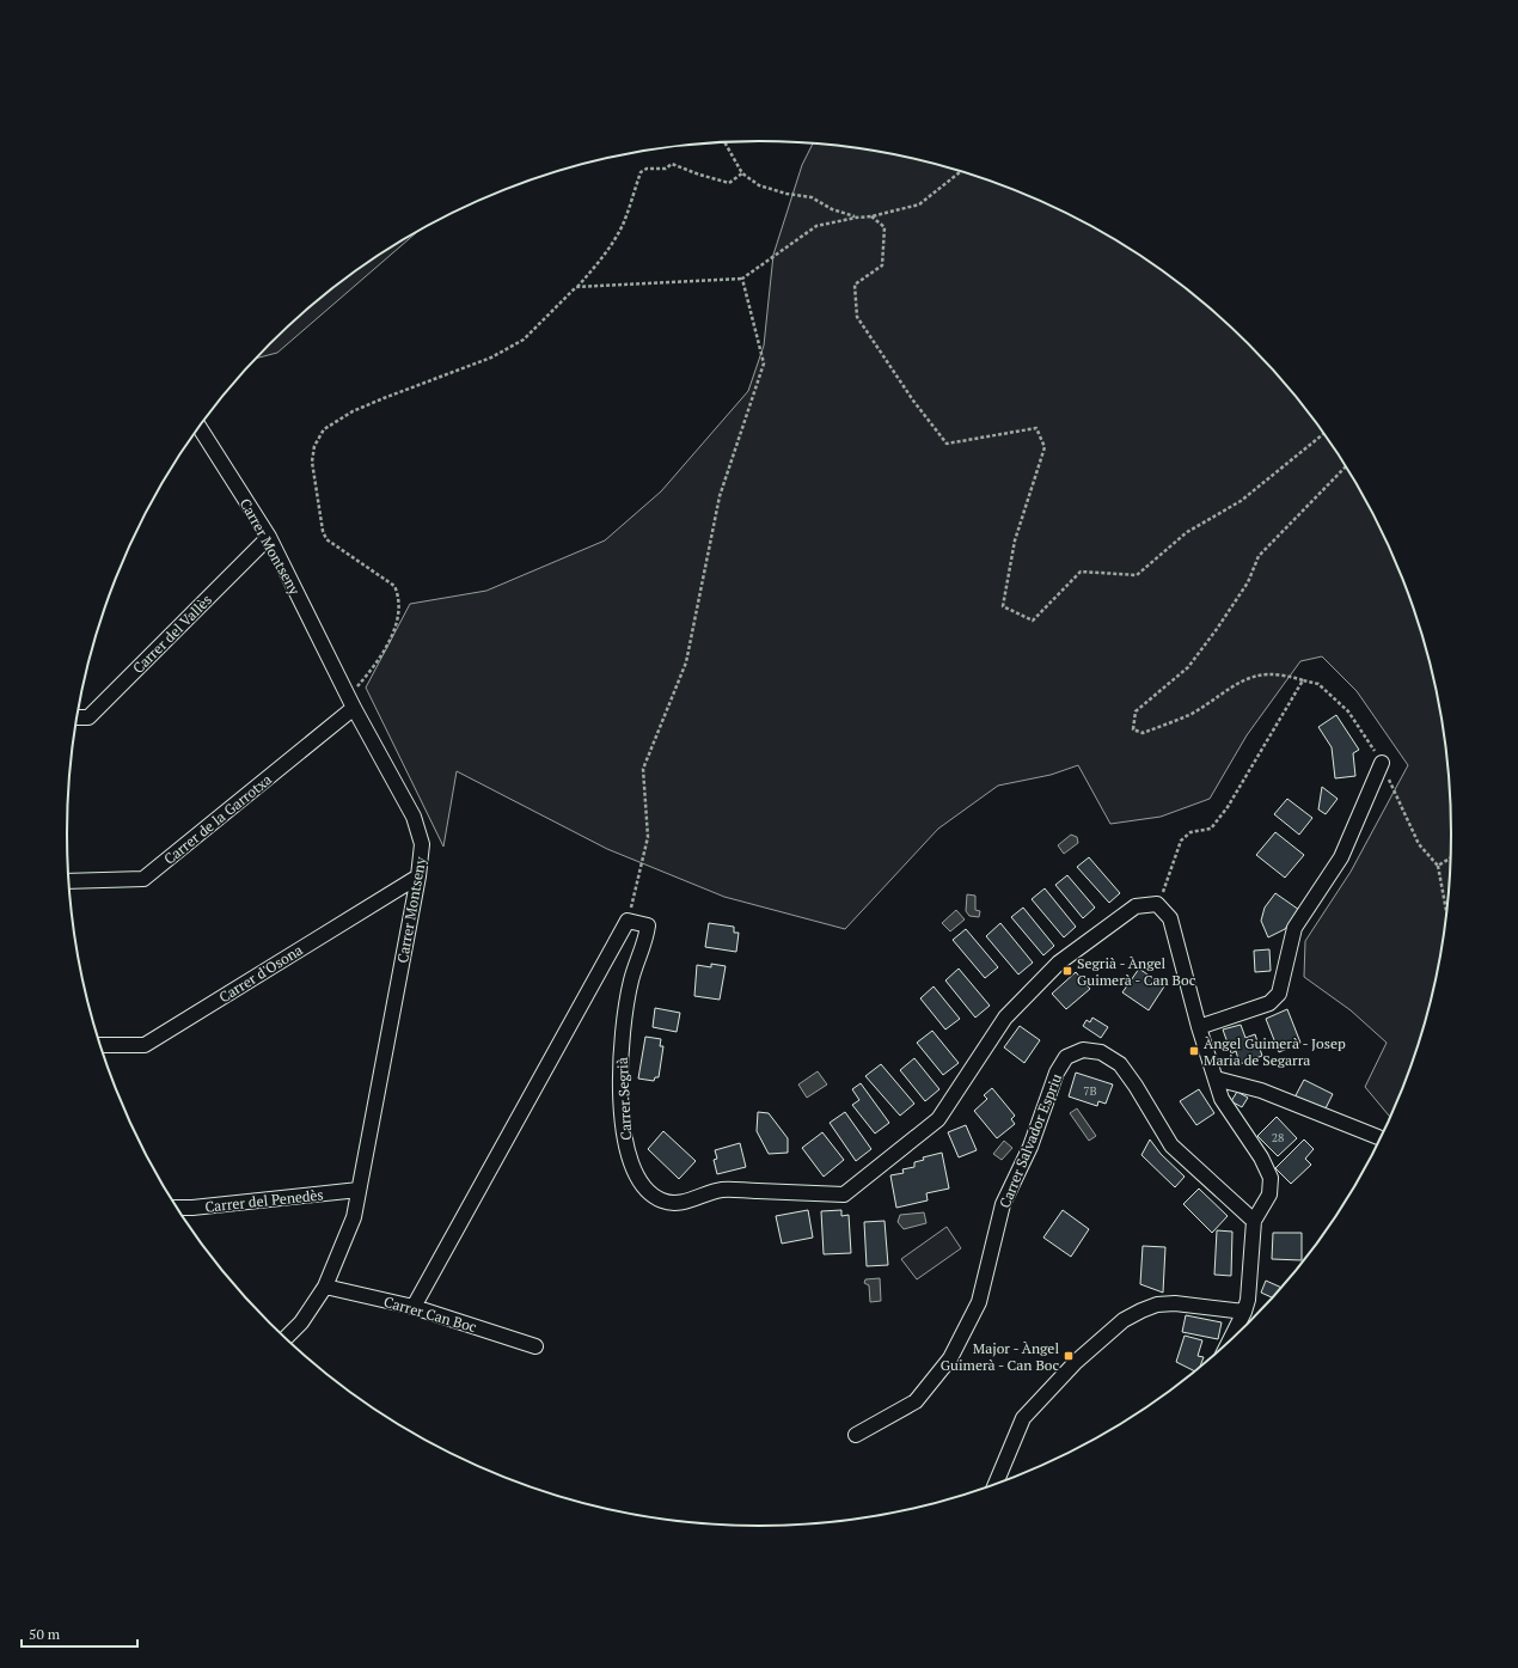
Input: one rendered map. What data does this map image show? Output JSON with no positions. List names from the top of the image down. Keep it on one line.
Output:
{"streets":{"street":["Carrer Montseny","Carrer del Vallès","Carrer de la Garrotxa","Carrer d'Osona","Carrer Segrià","Carrer Salvador Espriu","Carrer del Penedès","Carrer Can Boc"]},"crossings":[["Carrer Montseny","Carrer del Vallès"],["Carrer Montseny","Carrer de la Garrotxa"],["Carrer Montseny","Carrer d'Osona"],["Carrer Montseny","Carrer del Penedès"],["Carrer Montseny","Carrer Can Boc"]],"places":{"transit":["Segrià - Àngel Guimerà - Can Boc","Àngel Guimerà - Josep Maria de Segarra","Major - Àngel Guimerà - Can Boc"]},"house_numbers":["7B","28"],"scale_bar":"50 m"}
